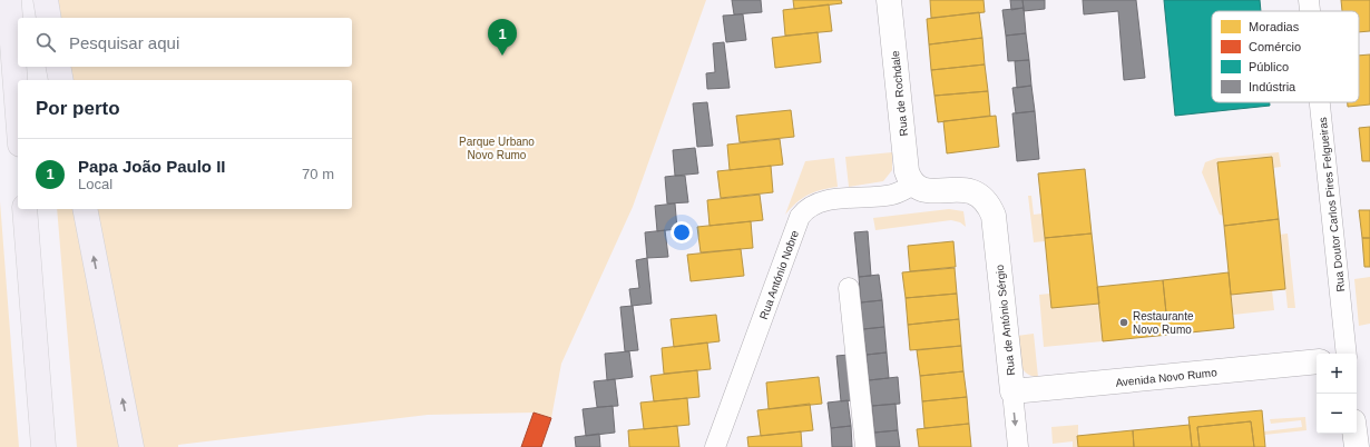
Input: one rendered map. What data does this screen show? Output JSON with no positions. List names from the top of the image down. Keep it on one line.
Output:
{"streets":{"street":["Rua de Rochdale","Rua Doutor Carlos Pires Felgueiras","Rua António Nobre","Rua de António Sérgio","Avenida Novo Rumo"]},"crossings":[["Rua de Rochdale","Rua António Nobre"],["Rua de Rochdale","Rua de António Sérgio"],["Rua António Nobre","Rua de António Sérgio"],["Rua de António Sérgio","Avenida Novo Rumo"]],"parks":["Parque Urbano Novo Rumo"],"places":["Restaurante Novo Rumo"],"legend":["Moradias","Comércio","Público","Indústria"],"page":{"search":"Pesquisar aqui","pins":"1","heading":"Por perto","list":[{"mark":"1","name":"Papa João Paulo II","note":"Local","value":"70 m"}],"map_buttons":["+","−"]}}
